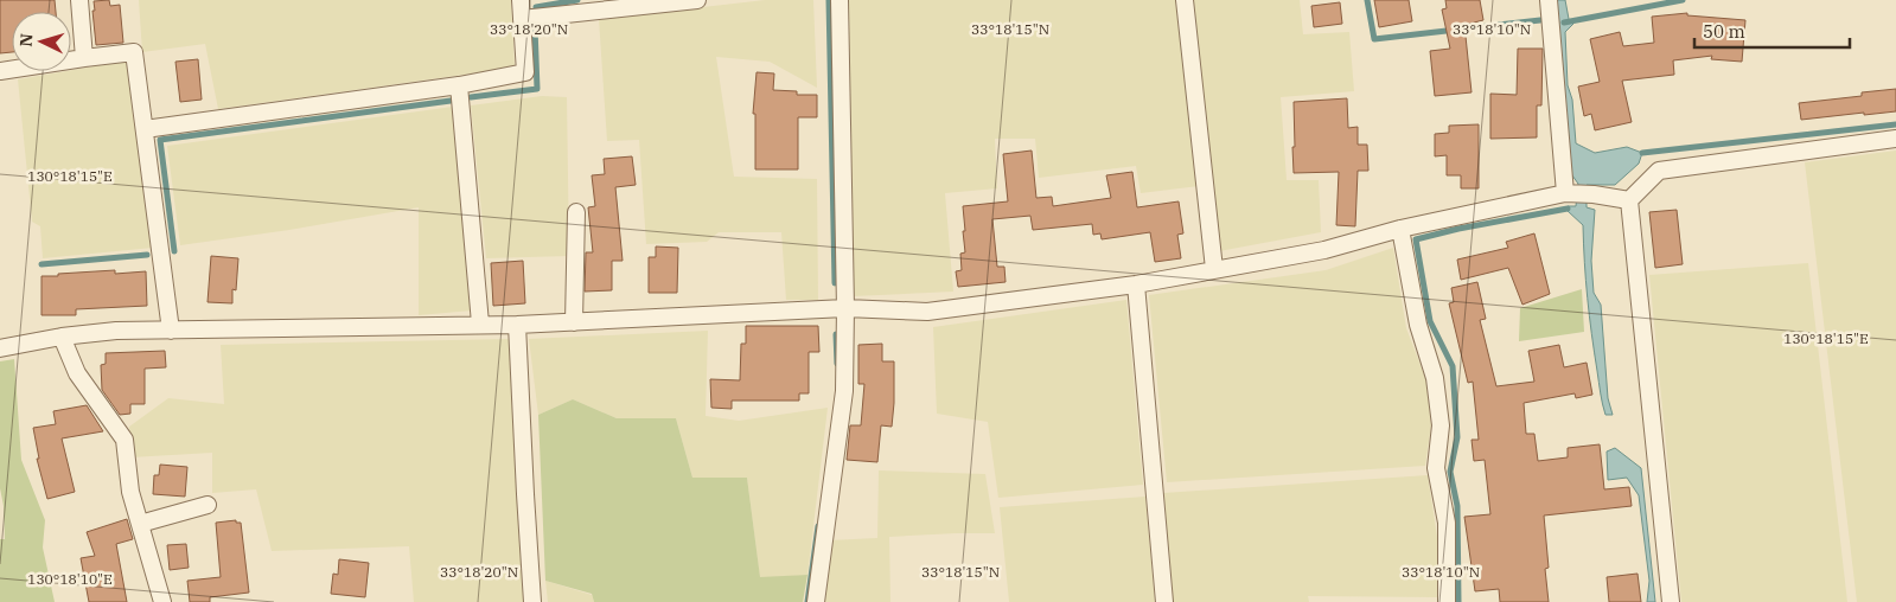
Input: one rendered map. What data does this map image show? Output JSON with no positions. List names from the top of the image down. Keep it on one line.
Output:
{"scale_bar":"50 m","north":"left","coordinates":["33°18'20\"N","33°18'15\"N","33°18'10\"N","130°18'15\"E","130°18'10\"E"]}
